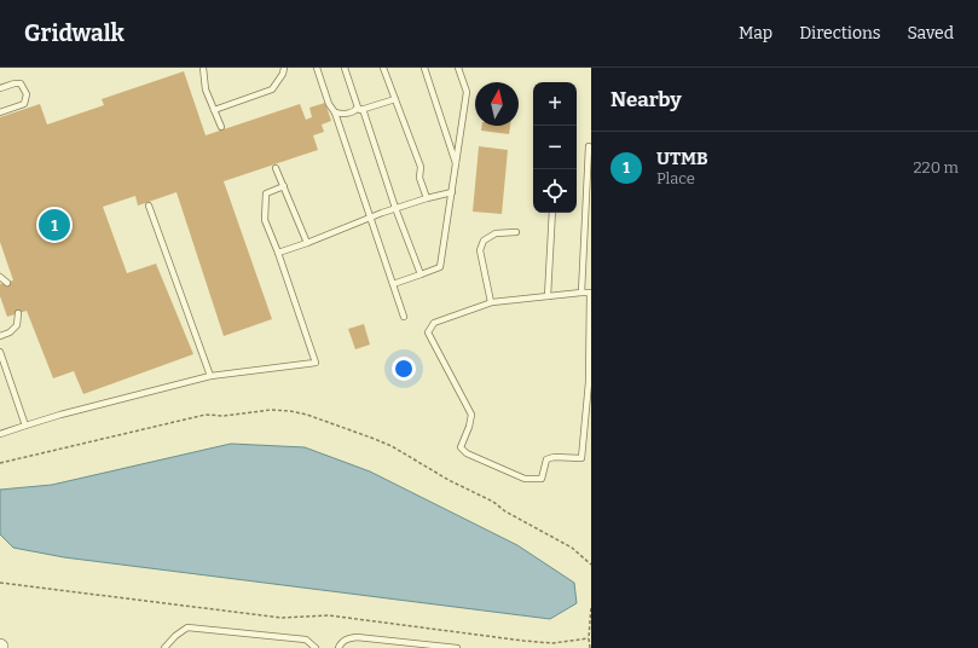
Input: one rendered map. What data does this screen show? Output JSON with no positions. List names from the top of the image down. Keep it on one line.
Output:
{"north":"top","page":{"header":"Gridwalk","nav":["Map","Directions","Saved"],"heading":"Nearby","map_buttons":["+","−"],"list":[{"mark":"1","name":"UTMB","note":"Place","value":"220 m"}],"pins":"1"}}
